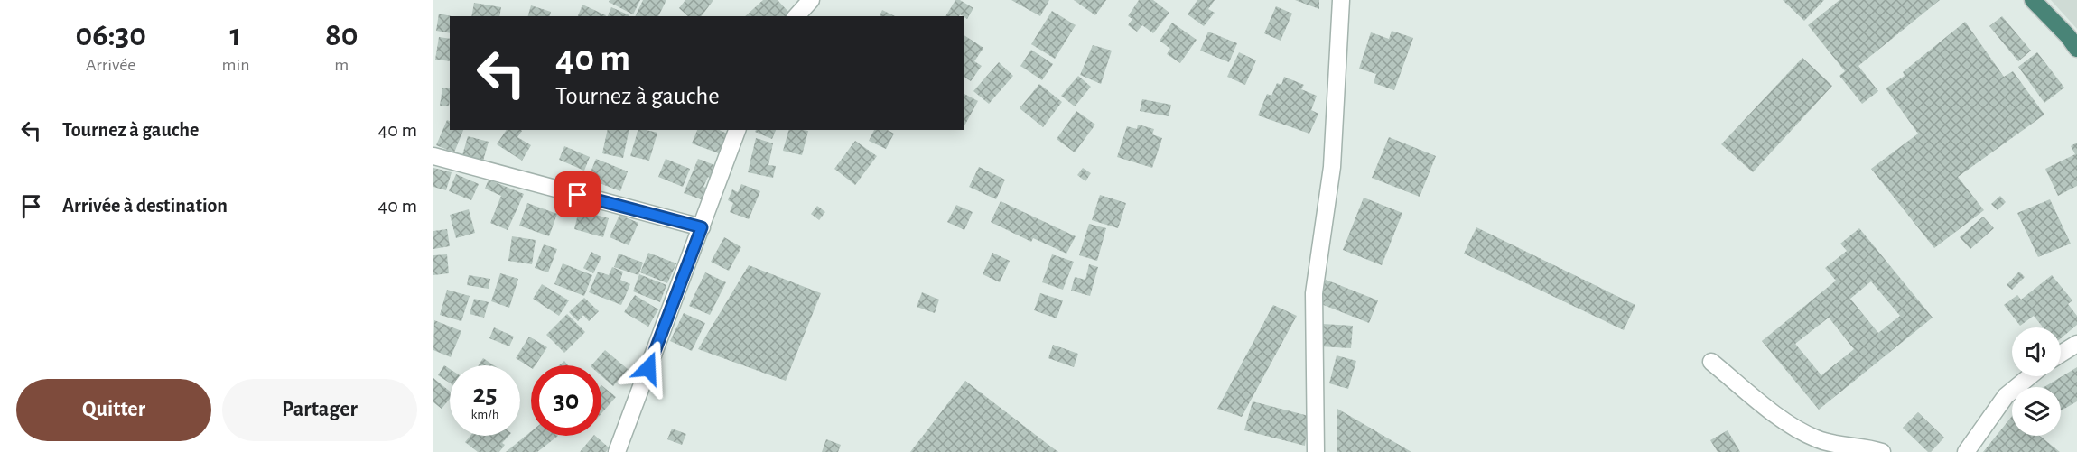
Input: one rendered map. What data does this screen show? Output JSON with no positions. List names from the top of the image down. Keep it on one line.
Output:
{"page":{"eta":["06:30","Arrivée","1","min","80","m"],"turn":["40 m","Tournez à gauche"],"list":[{"name":"Tournez à gauche","value":"40 m"},{"name":"Arrivée à destination","value":"40 m"}],"speed":"25 km/h","limit":"30","buttons":["Quitter","Partager"]}}
